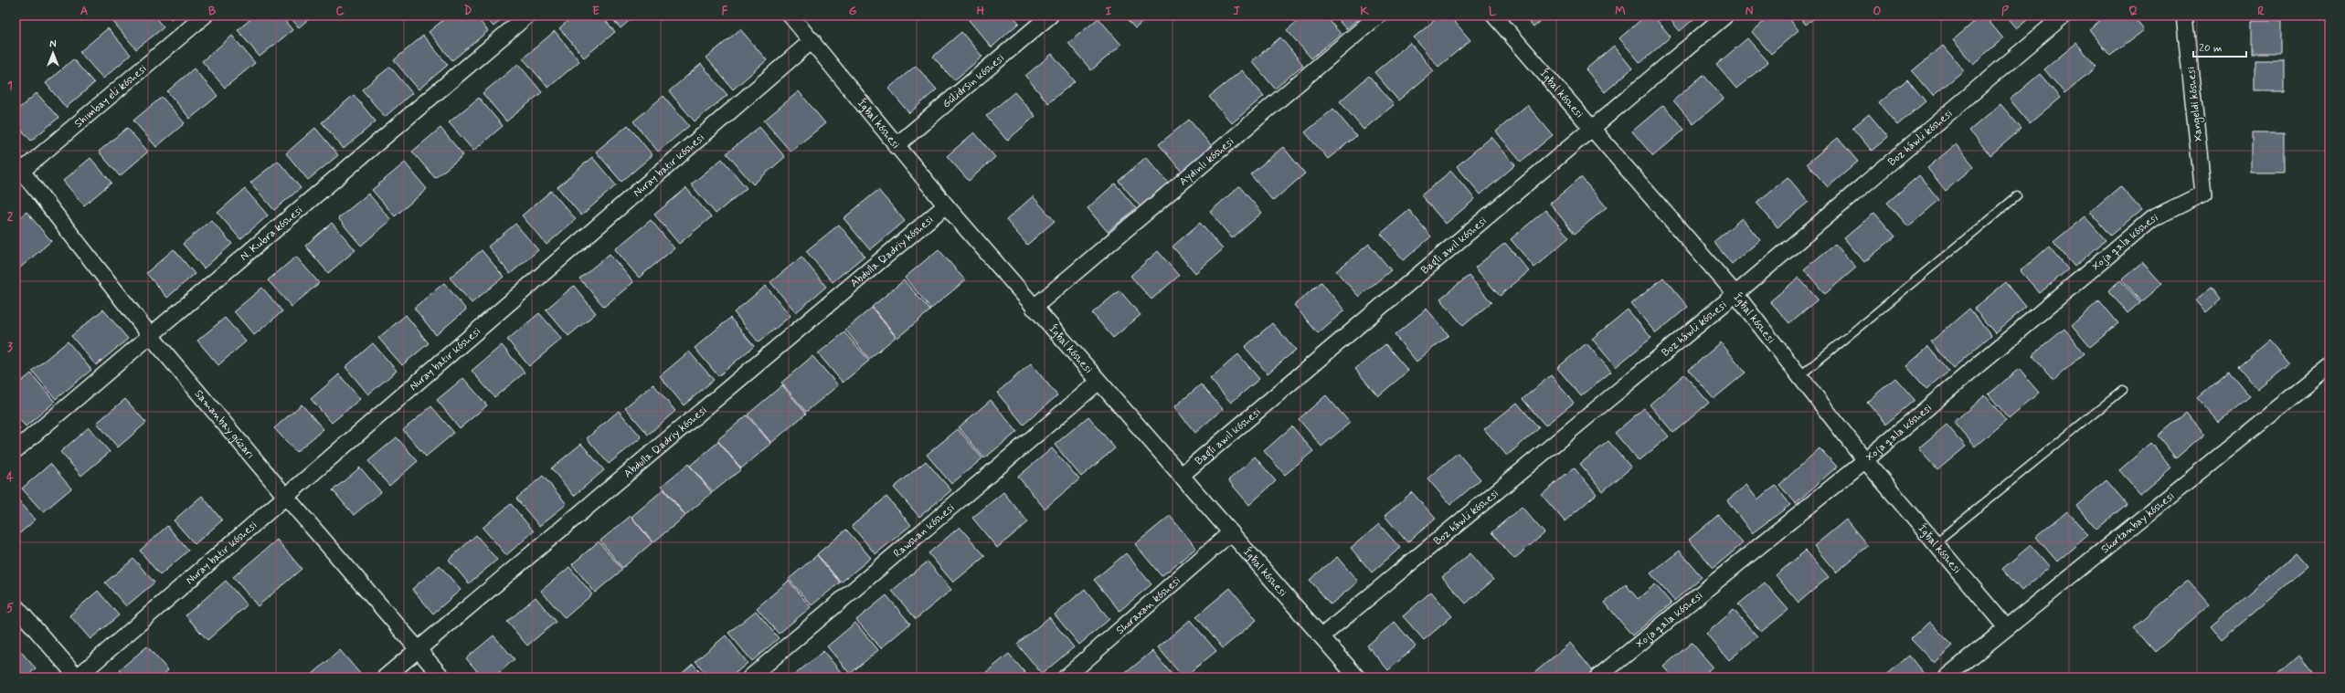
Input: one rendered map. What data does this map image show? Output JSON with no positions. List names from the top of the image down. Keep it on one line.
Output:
{"streets":{"street":["Gúlidrsin kóshesi","Íǵbal kóshesi","Shımbay eli kóshesi","Xangeldi kóshesi","Boz háwli kóshesi","Aydınlı kóshesi","Nuray batır kóshesi","N. Kubra kóshesi","Xoja qala kóshesi","Baǵlı awıl kóshesi","Abdulla Qadriy kóshesi","Samanbay gúzarı","Shortanbay kóshesi","Rawshan kóshesi","Shoraxan kóshesi"]},"crossings":[["Gúlidrsin kóshesi","Íǵbal kóshesi"],["Íǵbal kóshesi","Boz háwli kóshesi"],["Íǵbal kóshesi","Aydınlı kóshesi"],["Íǵbal kóshesi","Nuray batır kóshesi"],["Íǵbal kóshesi","Xoja qala kóshesi"],["Íǵbal kóshesi","Baǵlı awıl kóshesi"],["Íǵbal kóshesi","Abdulla Qadriy kóshesi"],["Íǵbal kóshesi","Shortanbay kóshesi"],["Íǵbal kóshesi","Rawshan kóshesi"],["Íǵbal kóshesi","Shoraxan kóshesi"],["Shımbay eli kóshesi","Samanbay gúzarı"],["Xangeldi kóshesi","Xoja qala kóshesi"],["Nuray batır kóshesi","Samanbay gúzarı"],["N. Kubra kóshesi","Samanbay gúzarı"],["Abdulla Qadriy kóshesi","Samanbay gúzarı"]],"scale_bar":"20 m","north":"top","grid":{"columns":["A","B","C","D","E","F","G","H","I","J","K","L","M","N","O","P","Q","R"],"rows":["1","2","3","4","5"]}}
